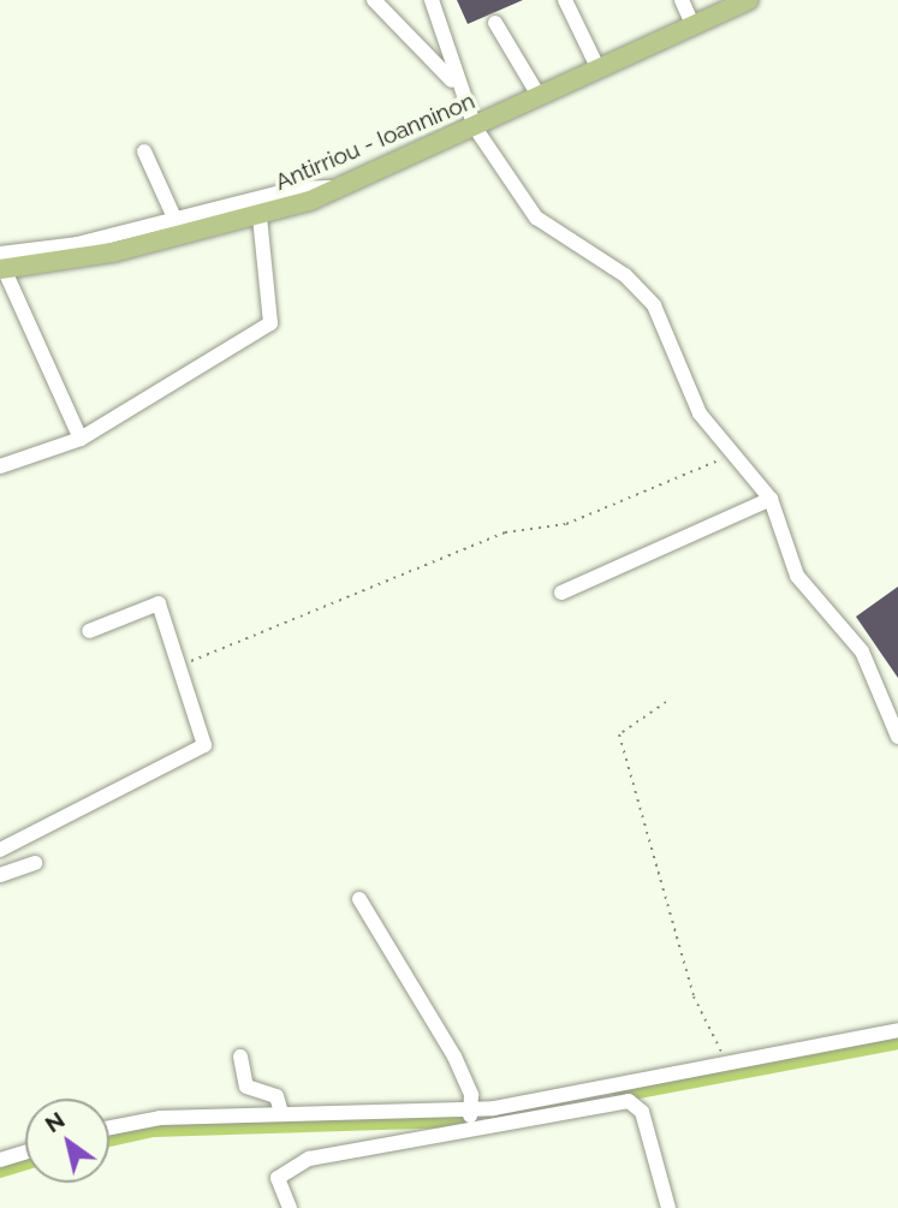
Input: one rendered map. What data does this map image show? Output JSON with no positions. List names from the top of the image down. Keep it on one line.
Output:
{"streets":{"main road":["Antirriou - Ioanninon"]},"north":"top left"}
